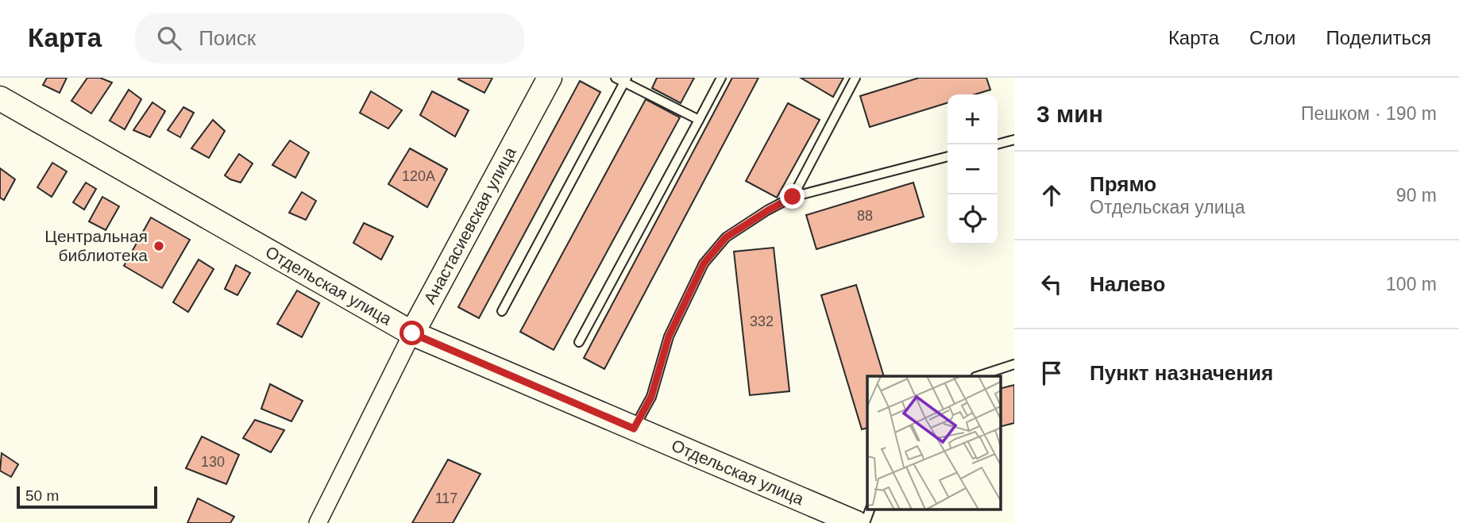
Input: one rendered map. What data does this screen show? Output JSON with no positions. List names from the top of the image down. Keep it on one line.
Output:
{"streets":{"street":["Анастасиевская улица","Отдельская улица"]},"crossings":[["Анастасиевская улица","Отдельская улица"]],"places":["Центральная библиотека"],"house_numbers":["120А","88","332","130","117"],"scale_bar":"50 m","page":{"header":"Карта","search":"Поиск","nav":["Карта","Слои","Поделиться"],"heading":["3 мин","Пешком · 190 m"],"map_buttons":["+","−"],"list":[["Прямо","Отдельская улица","90 m"],["Налево","100 m"],"Пункт назначения"],"scale":"50 m"}}
